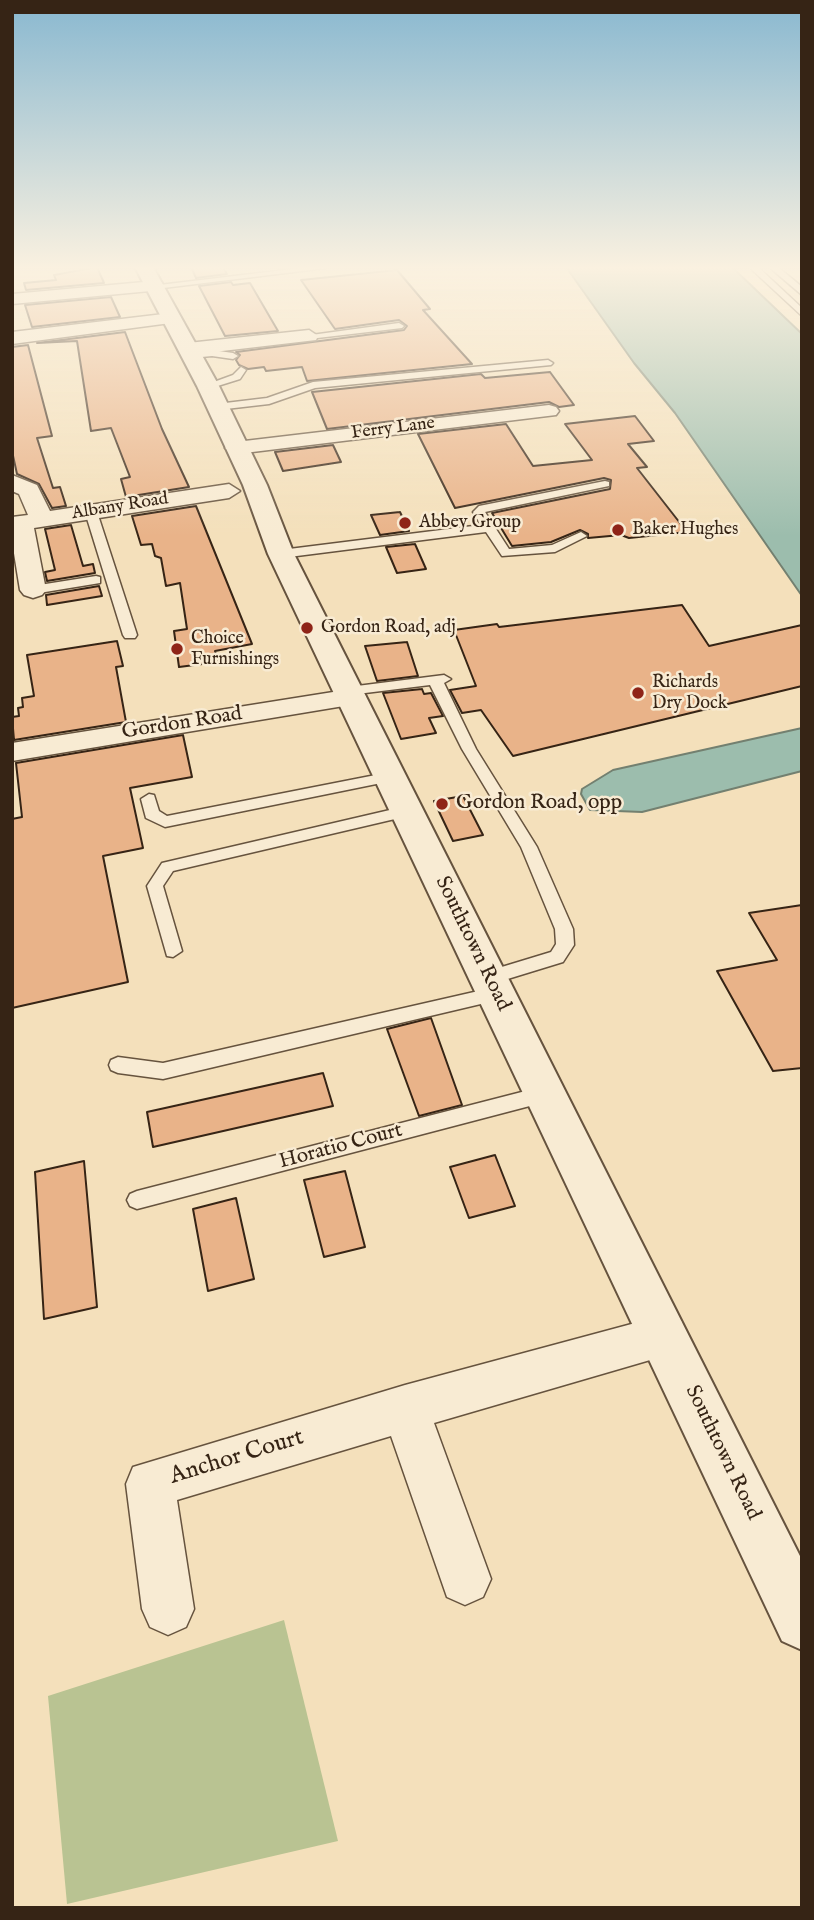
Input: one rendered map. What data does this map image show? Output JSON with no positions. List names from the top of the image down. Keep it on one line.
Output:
{"streets":{"street":["Ferry Lane","Albany Road","Gordon Road","Southtown Road","Anchor Court"],"lane":["Horatio Court"]},"crossings":[["Ferry Lane","Southtown Road"],["Gordon Road","Southtown Road"],["Southtown Road","Horatio Court"],["Southtown Road","Anchor Court"]],"places":["Abbey Group","Baker Hughes","Gordon Road, adj","Choice Furnishings","Richards Dry Dock","Gordon Road, opp"]}
